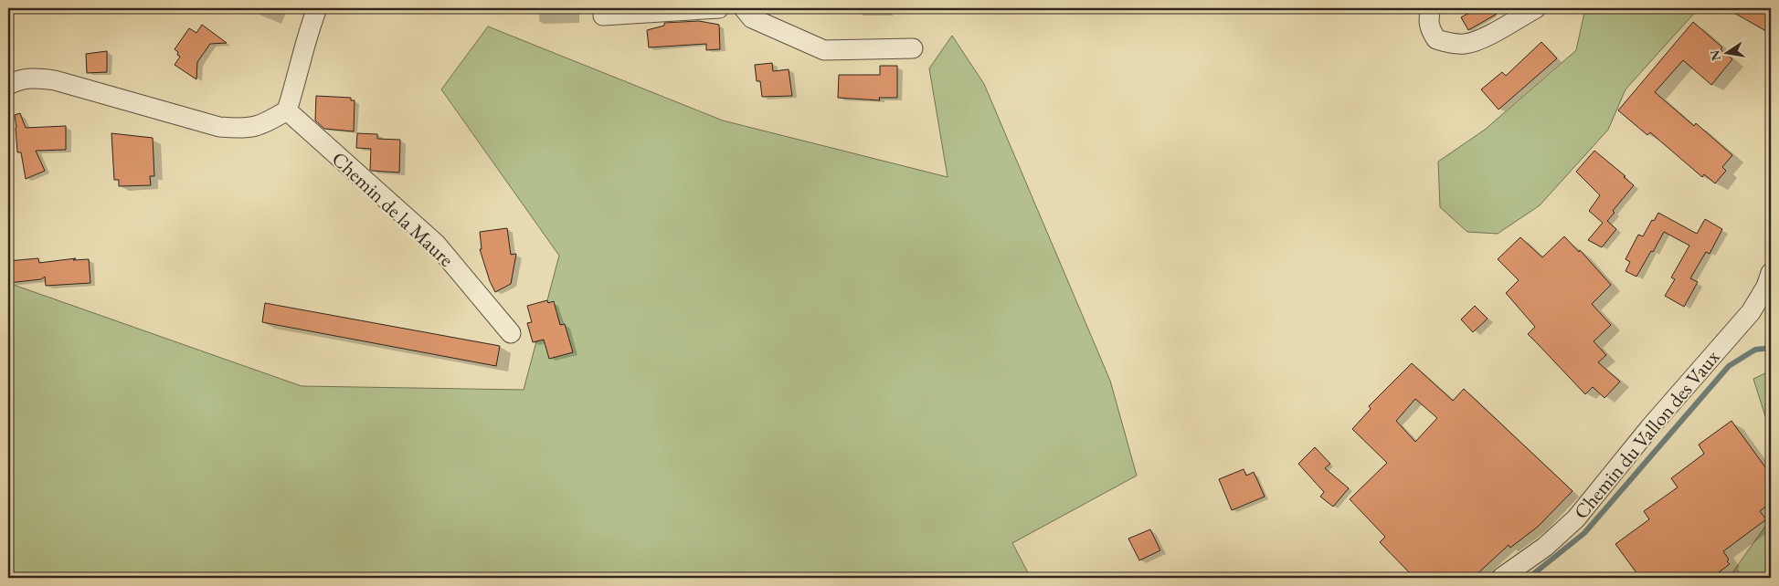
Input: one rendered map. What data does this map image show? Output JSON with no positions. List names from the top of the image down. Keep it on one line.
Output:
{"streets":{"street":["Chemin de la Maure","Chemin du Vallon des Vaux"]},"north":"left"}
